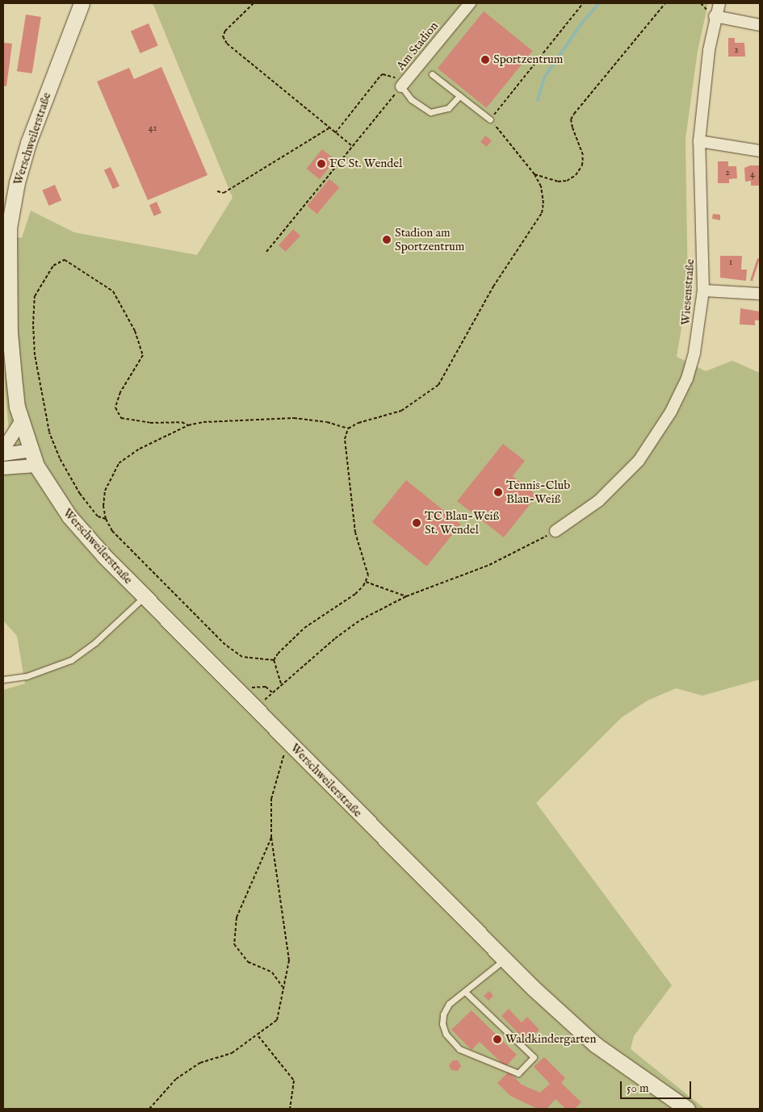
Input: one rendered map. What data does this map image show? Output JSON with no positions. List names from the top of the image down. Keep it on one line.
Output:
{"streets":{"main road":["Werschweilerstraße"],"street":["Am Stadion","Wiesenstraße"]},"places":["Sportzentrum","FC St. Wendel","Stadion am Sportzentrum","Tennis-Club Blau-Weiß","TC Blau-Weiß St. Wendel","Waldkindergarten"],"house_numbers":["2","41","2","4","1"],"scale_bar":"50 m"}
